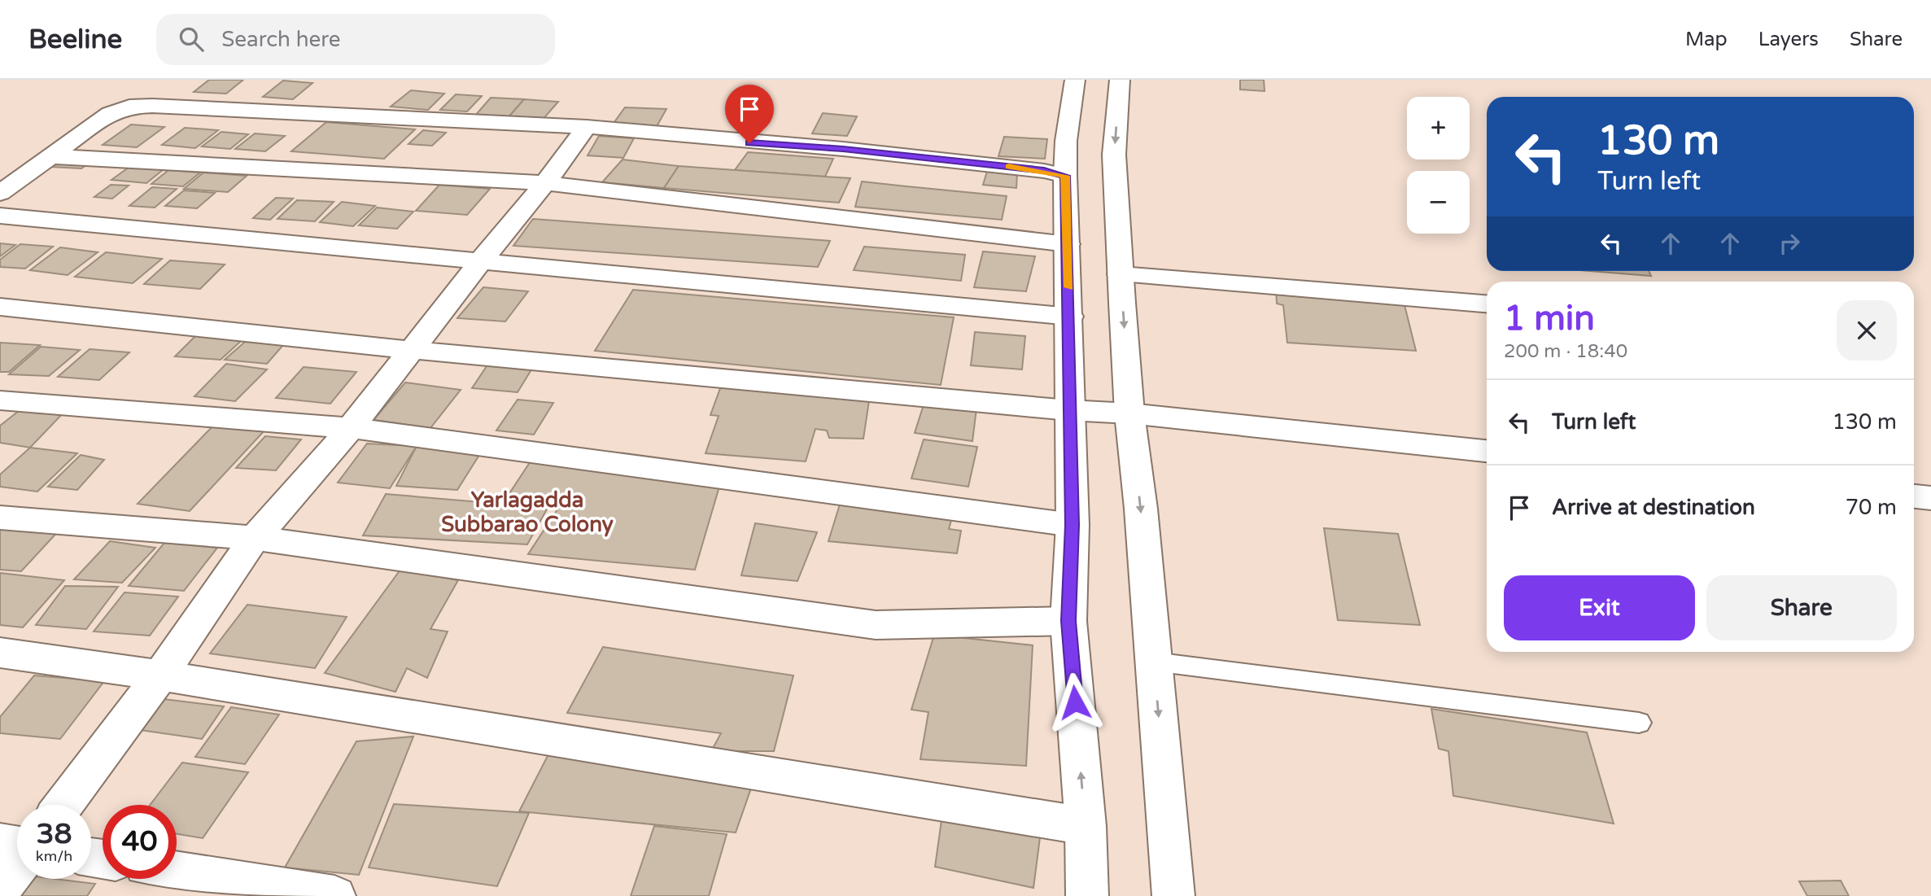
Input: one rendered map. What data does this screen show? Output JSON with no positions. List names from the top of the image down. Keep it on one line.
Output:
{"districts":["Yarlagadda Subbarao Colony"],"page":{"header":"Beeline","search":"Search here","nav":["Map","Layers","Share"],"map_buttons":["+","−"],"turn":["130 m","Turn left"],"heading":["1 min","200 m · 18:40"],"list":[{"name":"Turn left","value":"130 m"},{"name":"Arrive at destination","value":"70 m"}],"buttons":["Exit","Share"],"speed":"38 km/h","limit":"40"}}
